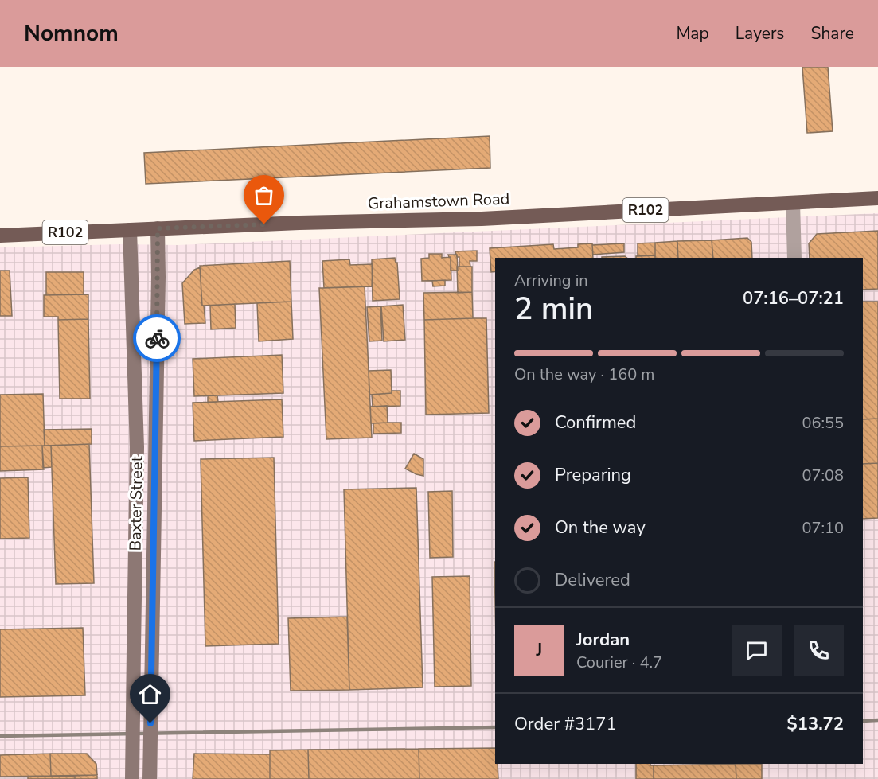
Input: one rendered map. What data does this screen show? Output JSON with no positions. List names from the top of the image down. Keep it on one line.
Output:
{"streets":{"main road":["Grahamstown Road","R102","Baxter Street"]},"crossings":[["Grahamstown Road","Baxter Street"]],"page":{"header":"Nomnom","nav":["Map","Layers","Share"],"heading":["2 min","Arriving in","07:16–07:21"],"panel":["Jordan","Courier · 4.7","Order #3171","$13.72"],"bar":"On the way · 160 m","list":[["Confirmed","06:55"],["Preparing","07:08"],["On the way","07:10"],"Delivered"],"round":"J"}}
